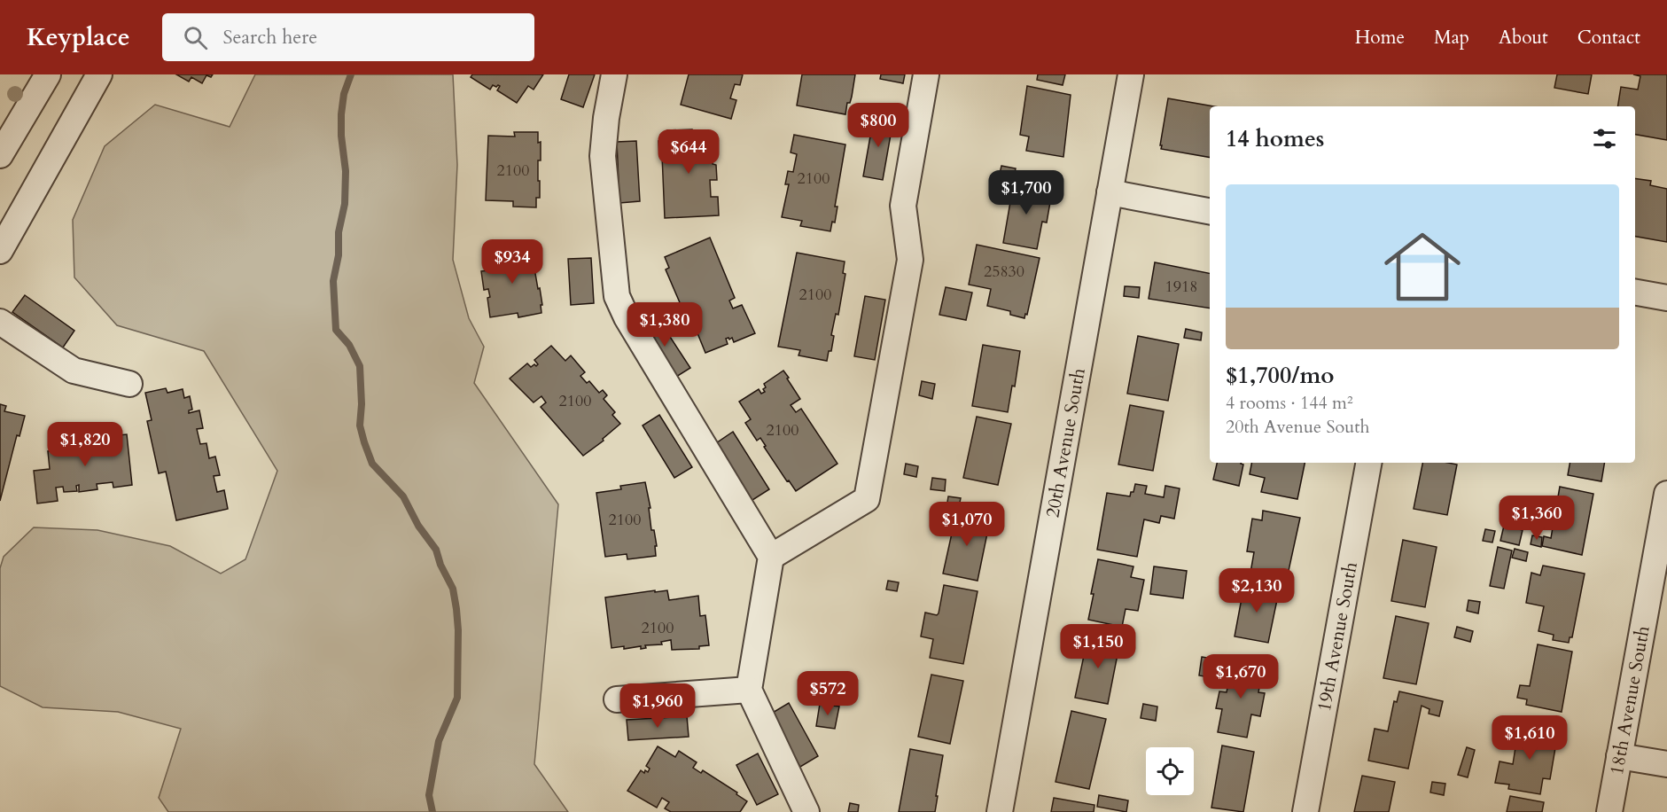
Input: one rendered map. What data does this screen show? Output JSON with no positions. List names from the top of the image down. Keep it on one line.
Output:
{"streets":{"street":["20th Avenue South","19th Avenue South","18th Avenue South"]},"house_numbers":["2100","2100","25830","1918","2100","2100","2100","2100","2100"],"page":{"header":"Keyplace","search":"Search here","nav":["Home","Map","About","Contact"],"price":["$800","$644","$1,700","$934","$1,380","$1,820","$1,360","$1,070","$2,130","$1,150","$1,670","$572","$1,960","$1,610"],"heading":"14 homes","list":[{"name":"$1,700/mo","note":"4 rooms · 144 m² · 20th Avenue South"}]}}
